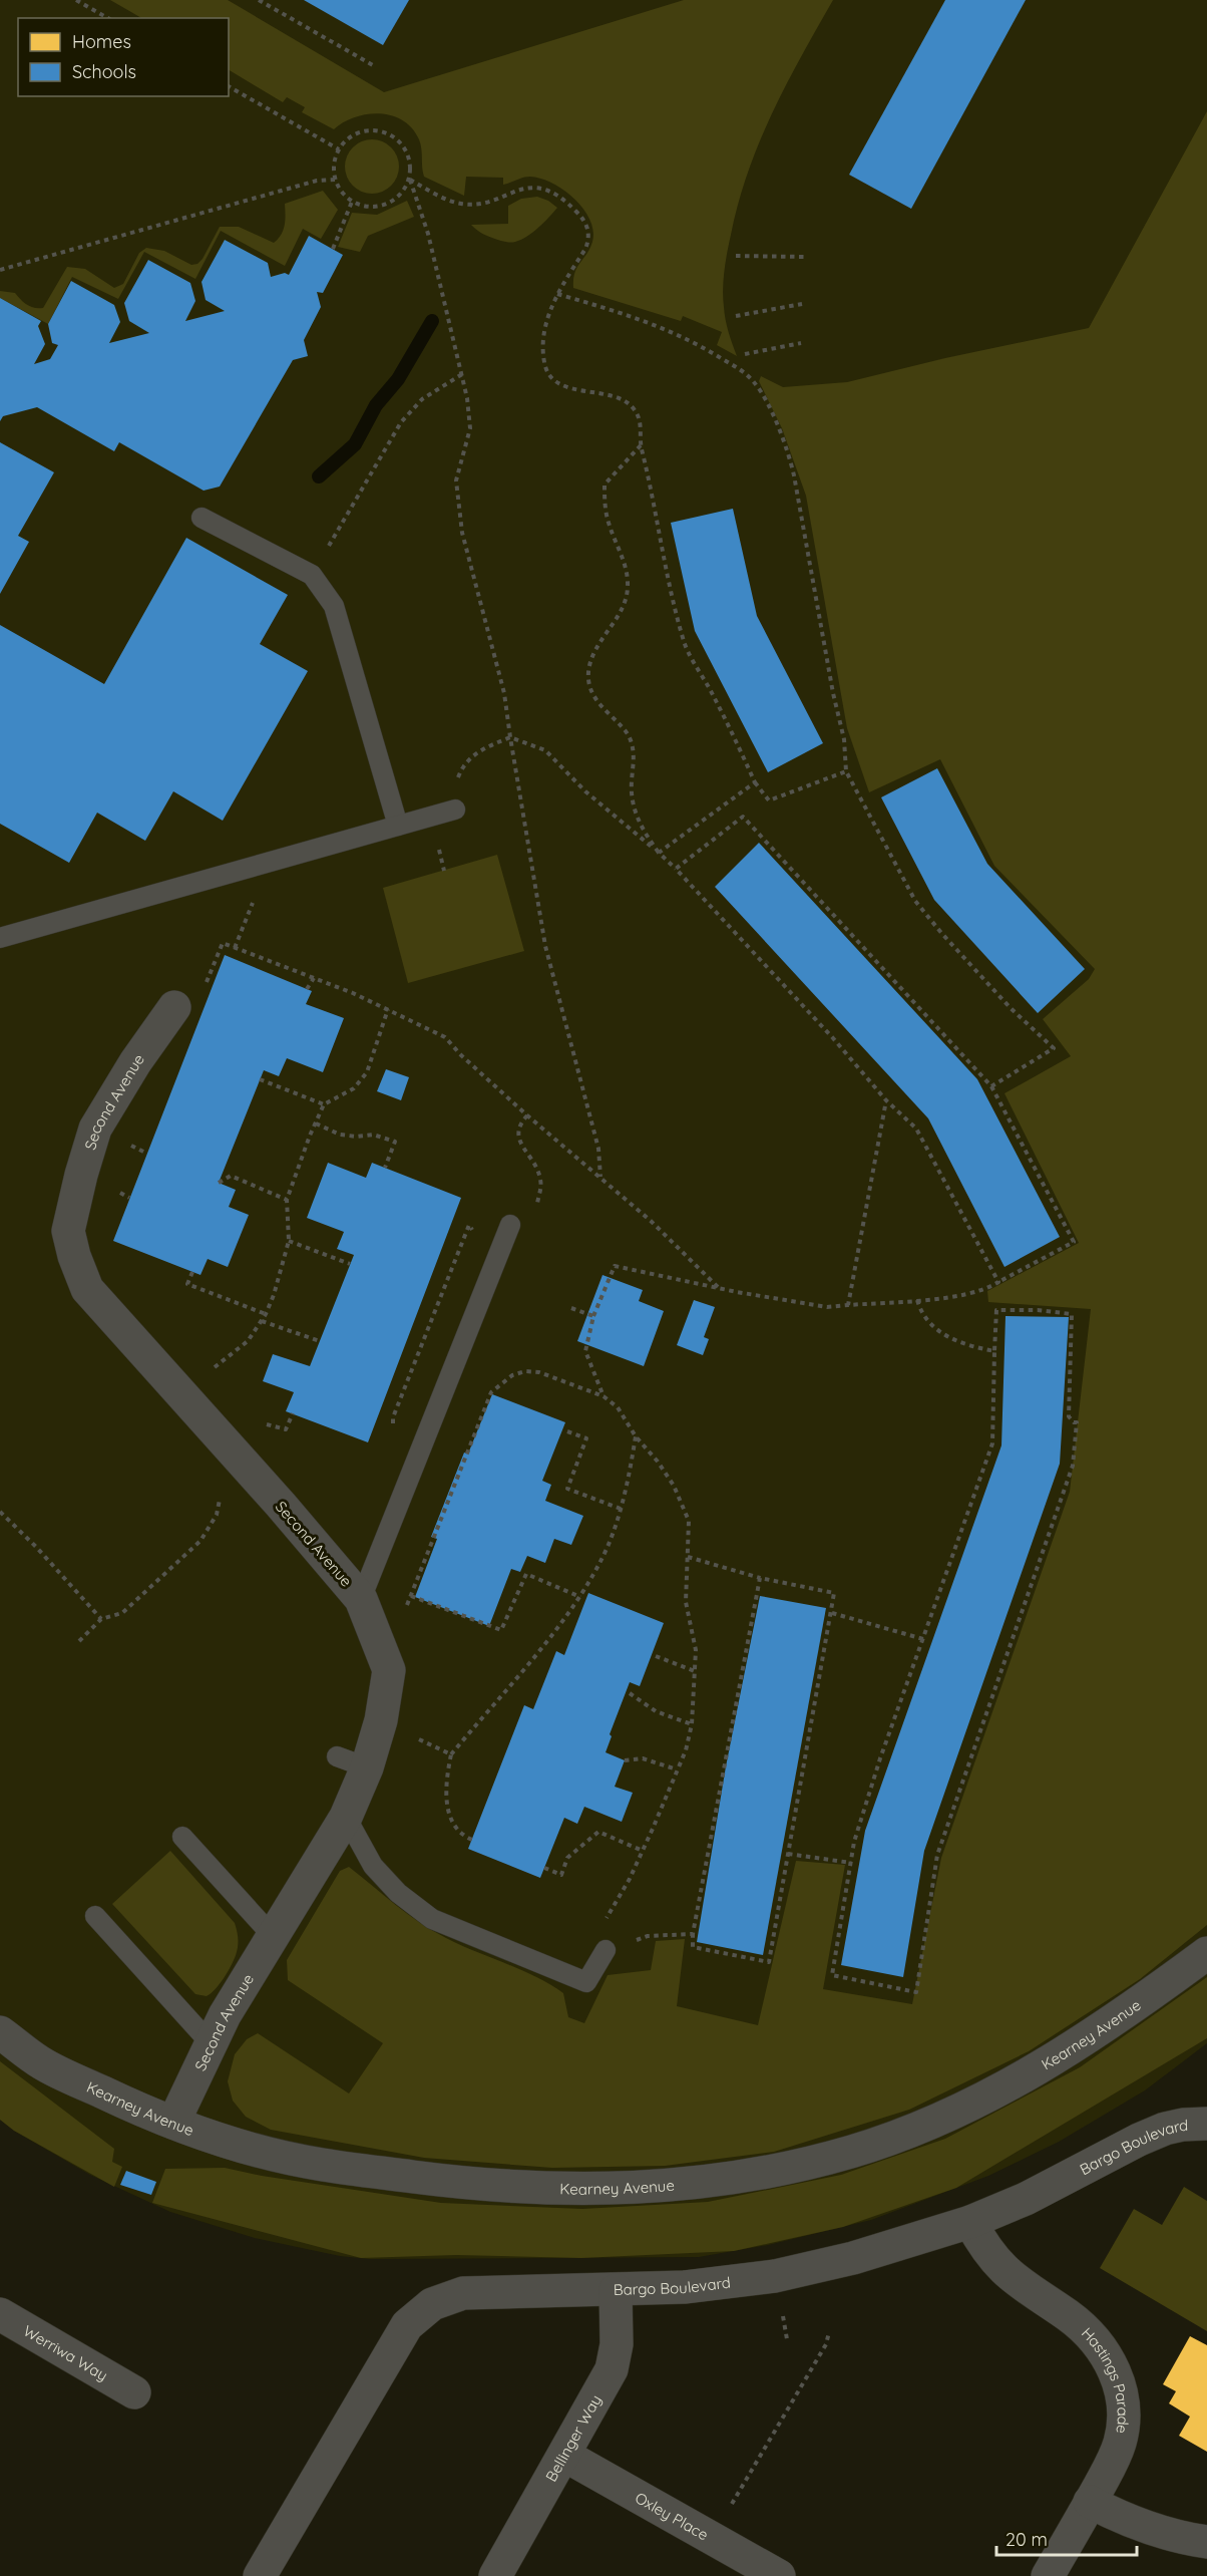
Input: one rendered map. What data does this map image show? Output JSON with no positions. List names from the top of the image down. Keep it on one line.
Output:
{"streets":{"street":["Second Avenue","Kearney Avenue","Bargo Boulevard","Werriwa Way","Hastings Parade","Bellinger Way","Oxley Place"]},"crossings":[["Second Avenue","Kearney Avenue"],["Bargo Boulevard","Hastings Parade"],["Bargo Boulevard","Bellinger Way"],["Bellinger Way","Oxley Place"]],"legend":["Homes","Schools"],"scale_bar":"20 m"}
